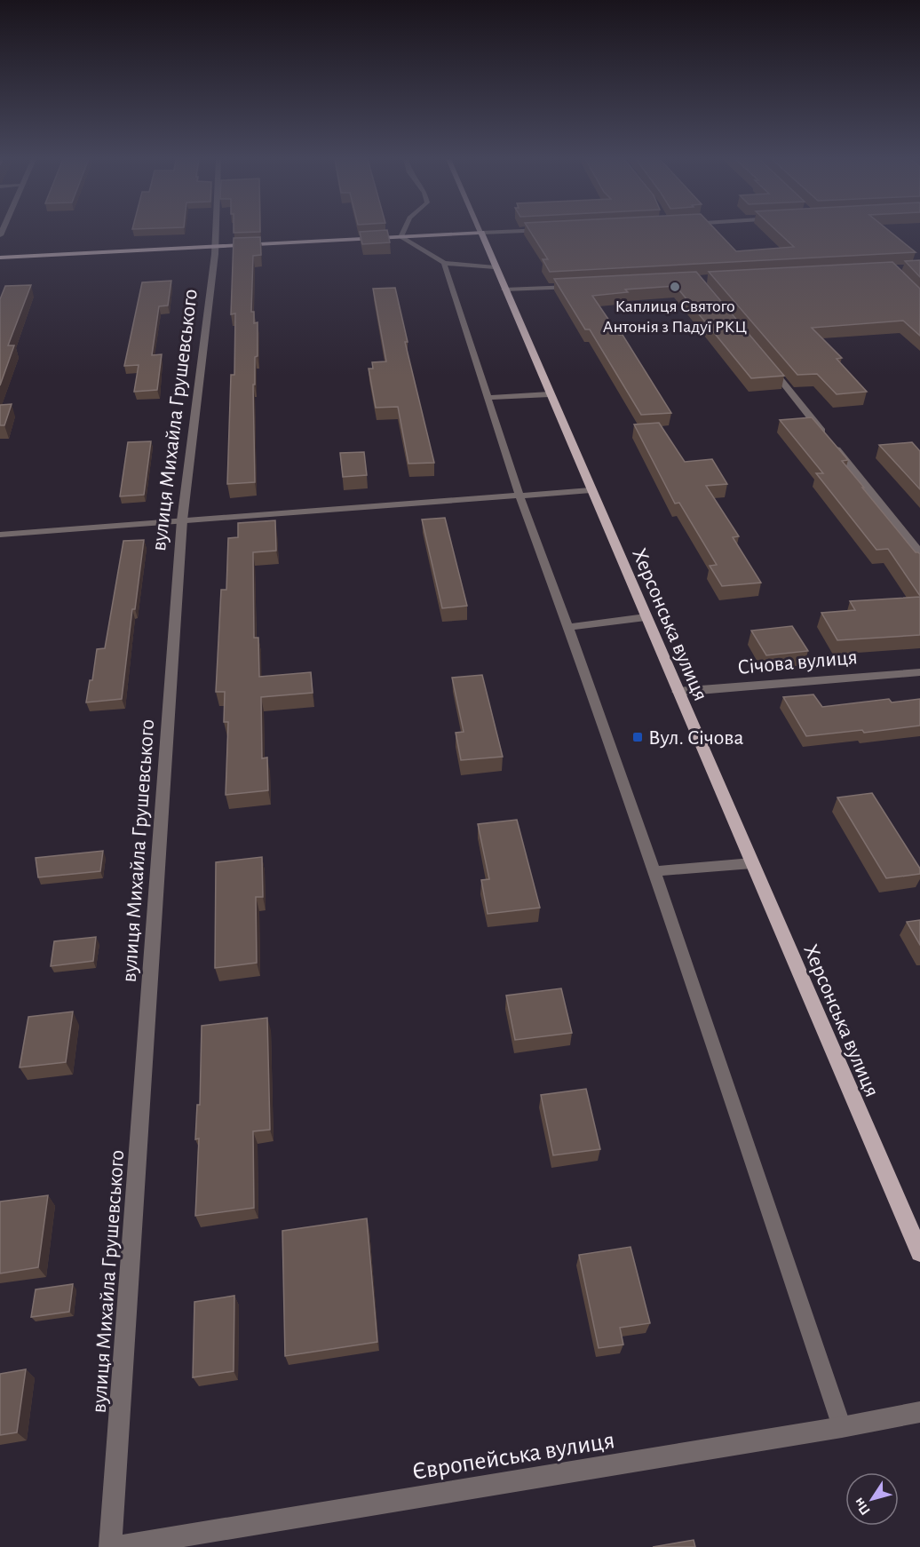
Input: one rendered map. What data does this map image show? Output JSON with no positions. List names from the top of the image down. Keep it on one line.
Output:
{"streets":{"main road":["Херсонська вулиця"],"street":["вулиця Михайла Грушевського","Січова вулиця","Європейська вулиця"]},"crossings":[["Херсонська вулиця","Січова вулиця"]],"places":{"other":["Каплиця Святого Антонія з Падуї РКЦ"],"transit":["Вул. Січова"]},"north":"bottom left"}
